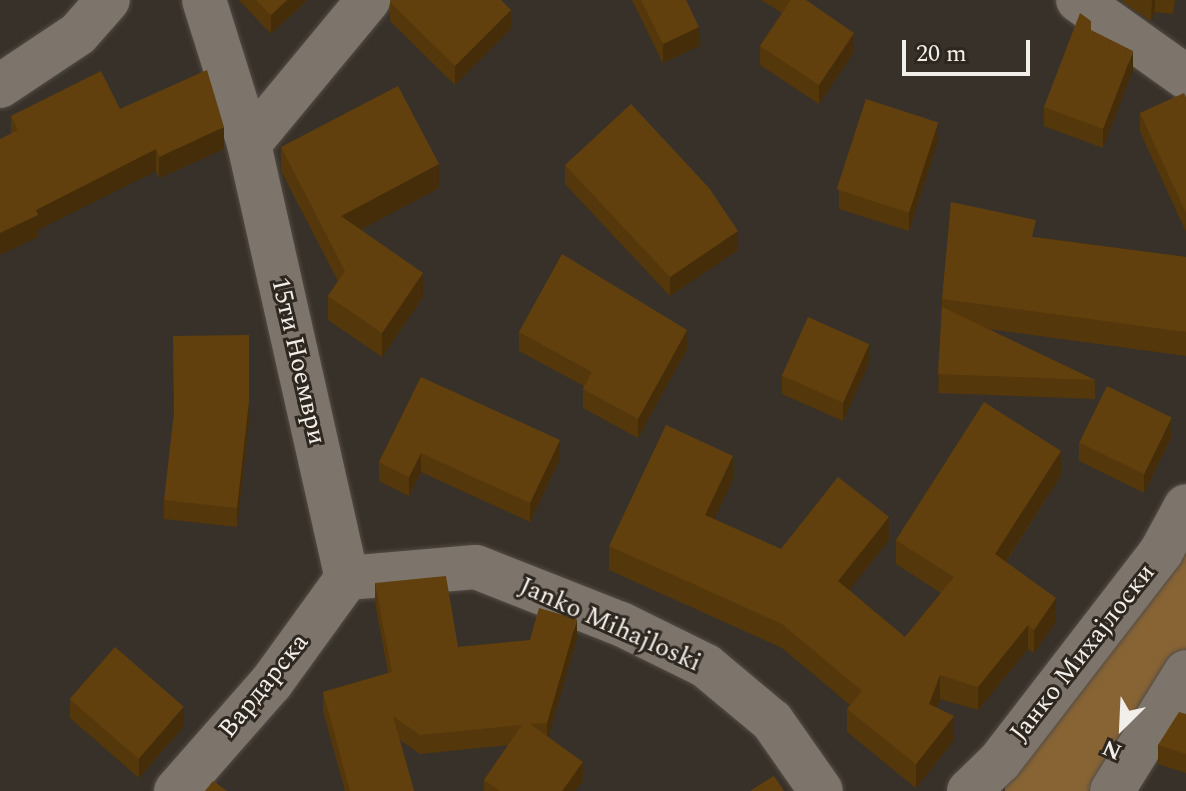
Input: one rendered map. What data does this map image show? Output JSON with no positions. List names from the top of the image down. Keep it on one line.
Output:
{"streets":{"street":["15ти Ноември","Janko Mihajloski","Јанко Михајлоски","Вардарска"]},"crossings":[["15ти Ноември","Janko Mihajloski"],["15ти Ноември","Вардарска"],["Janko Mihajloski","Вардарска"]],"scale_bar":"20 m","north":"bottom left"}
